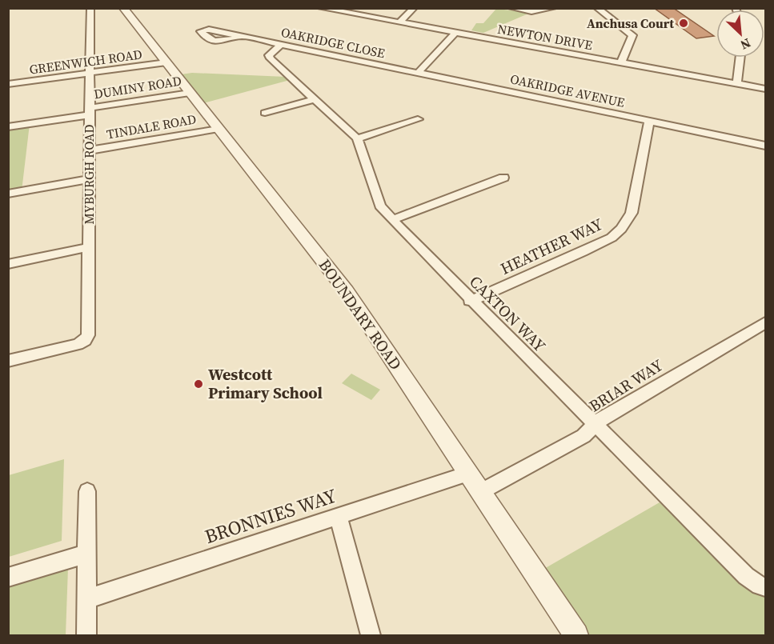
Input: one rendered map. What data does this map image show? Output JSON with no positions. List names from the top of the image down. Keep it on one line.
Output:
{"streets":{"street":["NEWTON DRIVE","OAKRIDGE CLOSE","GREENWICH ROAD","DUMINY ROAD","OAKRIDGE AVENUE","TINDALE ROAD","MYBURGH ROAD","HEATHER WAY","CAXTON WAY","BOUNDARY ROAD","BRIAR WAY","BRONNIES WAY"]},"crossings":[["OAKRIDGE CLOSE","OAKRIDGE AVENUE"],["OAKRIDGE CLOSE","CAXTON WAY"],["GREENWICH ROAD","MYBURGH ROAD"],["GREENWICH ROAD","BOUNDARY ROAD"],["DUMINY ROAD","MYBURGH ROAD"],["DUMINY ROAD","BOUNDARY ROAD"],["OAKRIDGE AVENUE","HEATHER WAY"],["TINDALE ROAD","MYBURGH ROAD"],["TINDALE ROAD","BOUNDARY ROAD"],["HEATHER WAY","CAXTON WAY"],["CAXTON WAY","BRIAR WAY"],["BOUNDARY ROAD","BRIAR WAY"],["BOUNDARY ROAD","BRONNIES WAY"]],"places":["Anchusa Court","Westcott Primary School"],"north":"bottom right"}
